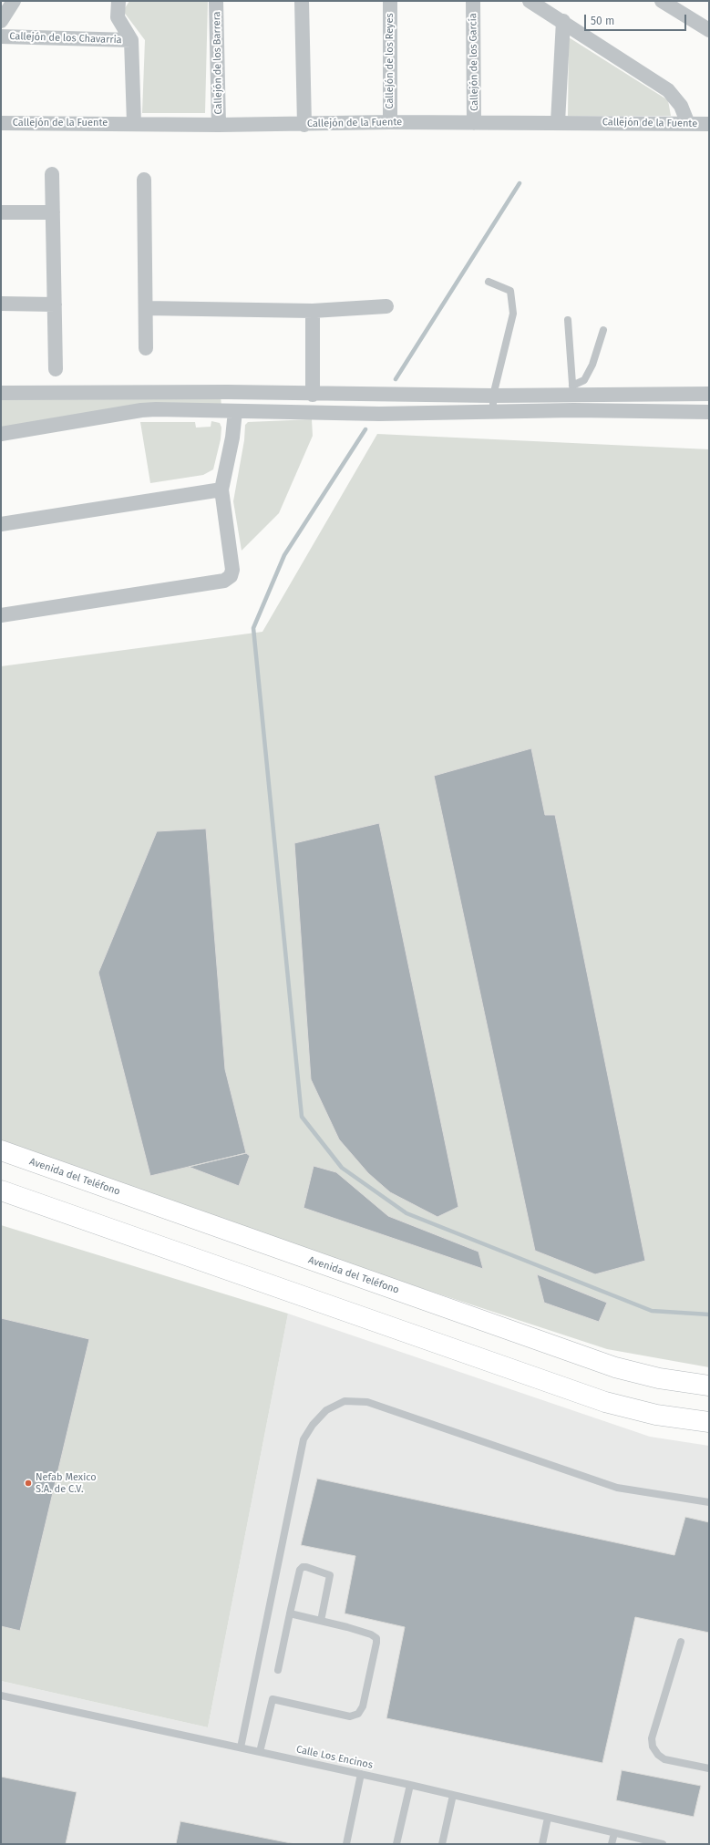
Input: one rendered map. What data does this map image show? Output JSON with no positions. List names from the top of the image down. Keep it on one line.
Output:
{"streets":{"main road":["Avenida del Teléfono"],"street":["Callejón de los Chavarria","Callejón de los Reyes","Callejón de los García","Callejón de los Barrera","Callejón de la Fuente"],"lane":["Calle Los Encinos"]},"crossings":[["Callejón de los Chavarria","Callejón de la Fuente"],["Callejón de los Reyes","Callejón de la Fuente"],["Callejón de los García","Callejón de la Fuente"],["Callejón de los Barrera","Callejón de la Fuente"]],"places":["Nefab Mexico S.A. de C.V."],"scale_bar":"50 m"}
